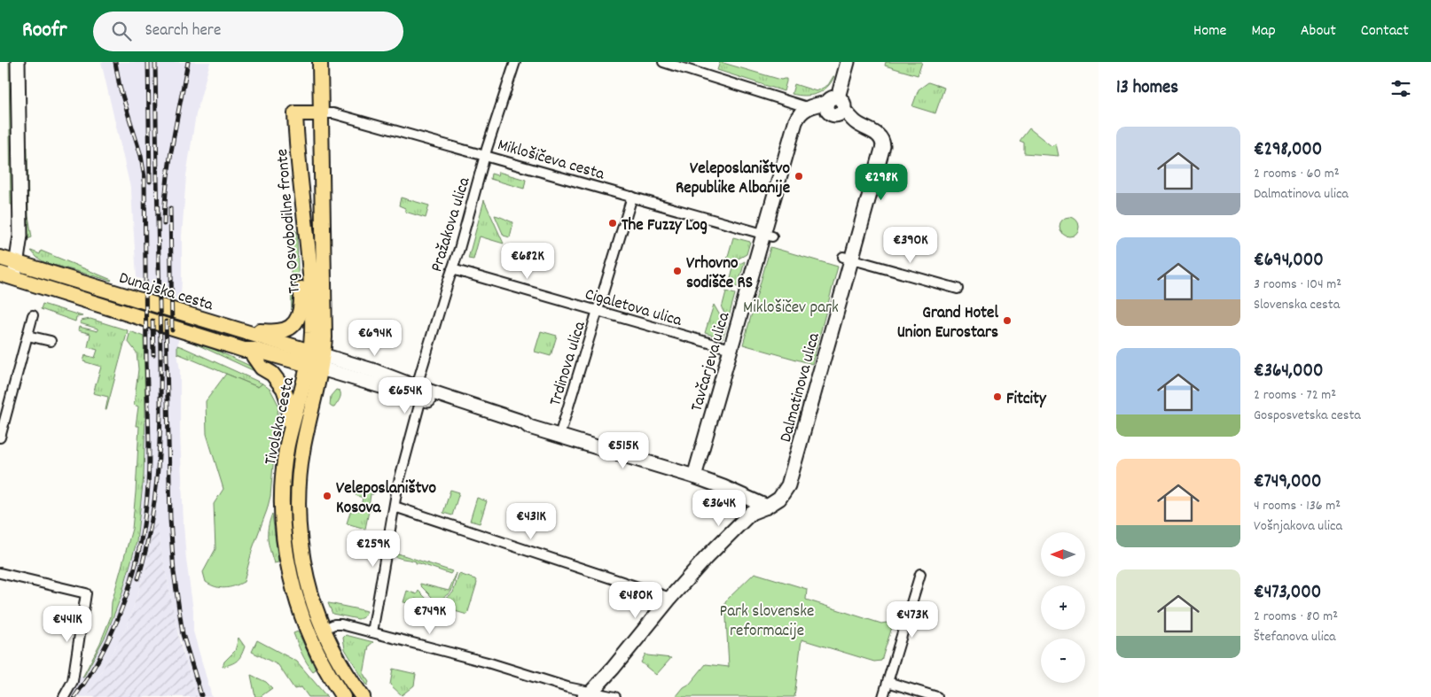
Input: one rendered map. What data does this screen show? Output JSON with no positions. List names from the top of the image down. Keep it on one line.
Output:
{"streets":{"main road":["Trg Osvobodilne fronte","Dunajska cesta","Tavčarjeva ulica","Dalmatinova ulica","Tivolska cesta"],"street":["Miklošičeva cesta","Pražakova ulica","Cigaletova ulica","Trdinova ulica"]},"crossings":[["Miklošičeva cesta","Trg Osvobodilne fronte"],["Miklošičeva cesta","Pražakova ulica"],["Miklošičeva cesta","Tavčarjeva ulica"],["Miklošičeva cesta","Trdinova ulica"],["Trg Osvobodilne fronte","Dunajska cesta"],["Trg Osvobodilne fronte","Tivolska cesta"],["Pražakova ulica","Cigaletova ulica"],["Dunajska cesta","Tivolska cesta"],["Cigaletova ulica","Tavčarjeva ulica"],["Cigaletova ulica","Trdinova ulica"]],"parks":["Miklošičev park","Park slovenske reformacije"],"places":["Veleposlaništvo Republike Albanije","The Fuzzy Log","Vrhovno sodišče RS","Grand Hotel Union Eurostars","Fitcity","Veleposlaništvo Kosova"],"north":"left","page":{"header":"Roofr","search":"Search here","nav":["Home","Map","About","Contact"],"heading":"13 homes","list":[{"name":"€298,000","note":"2 rooms · 60 m² · Dalmatinova ulica"},{"name":"€694,000","note":"3 rooms · 104 m² · Slovenska cesta"},{"name":"€364,000","note":"2 rooms · 72 m² · Gosposvetska cesta"},{"name":"€749,000","note":"4 rooms · 136 m² · Vošnjakova ulica"},{"name":"€473,000","note":"2 rooms · 80 m² · Štefanova ulica"}],"price":["€298K","€390K","€682K","€694K","€654K","€515K","€364K","€431K","€259K","€480K","€749K","€473K","€441K"],"map_buttons":["+","−"]}}
